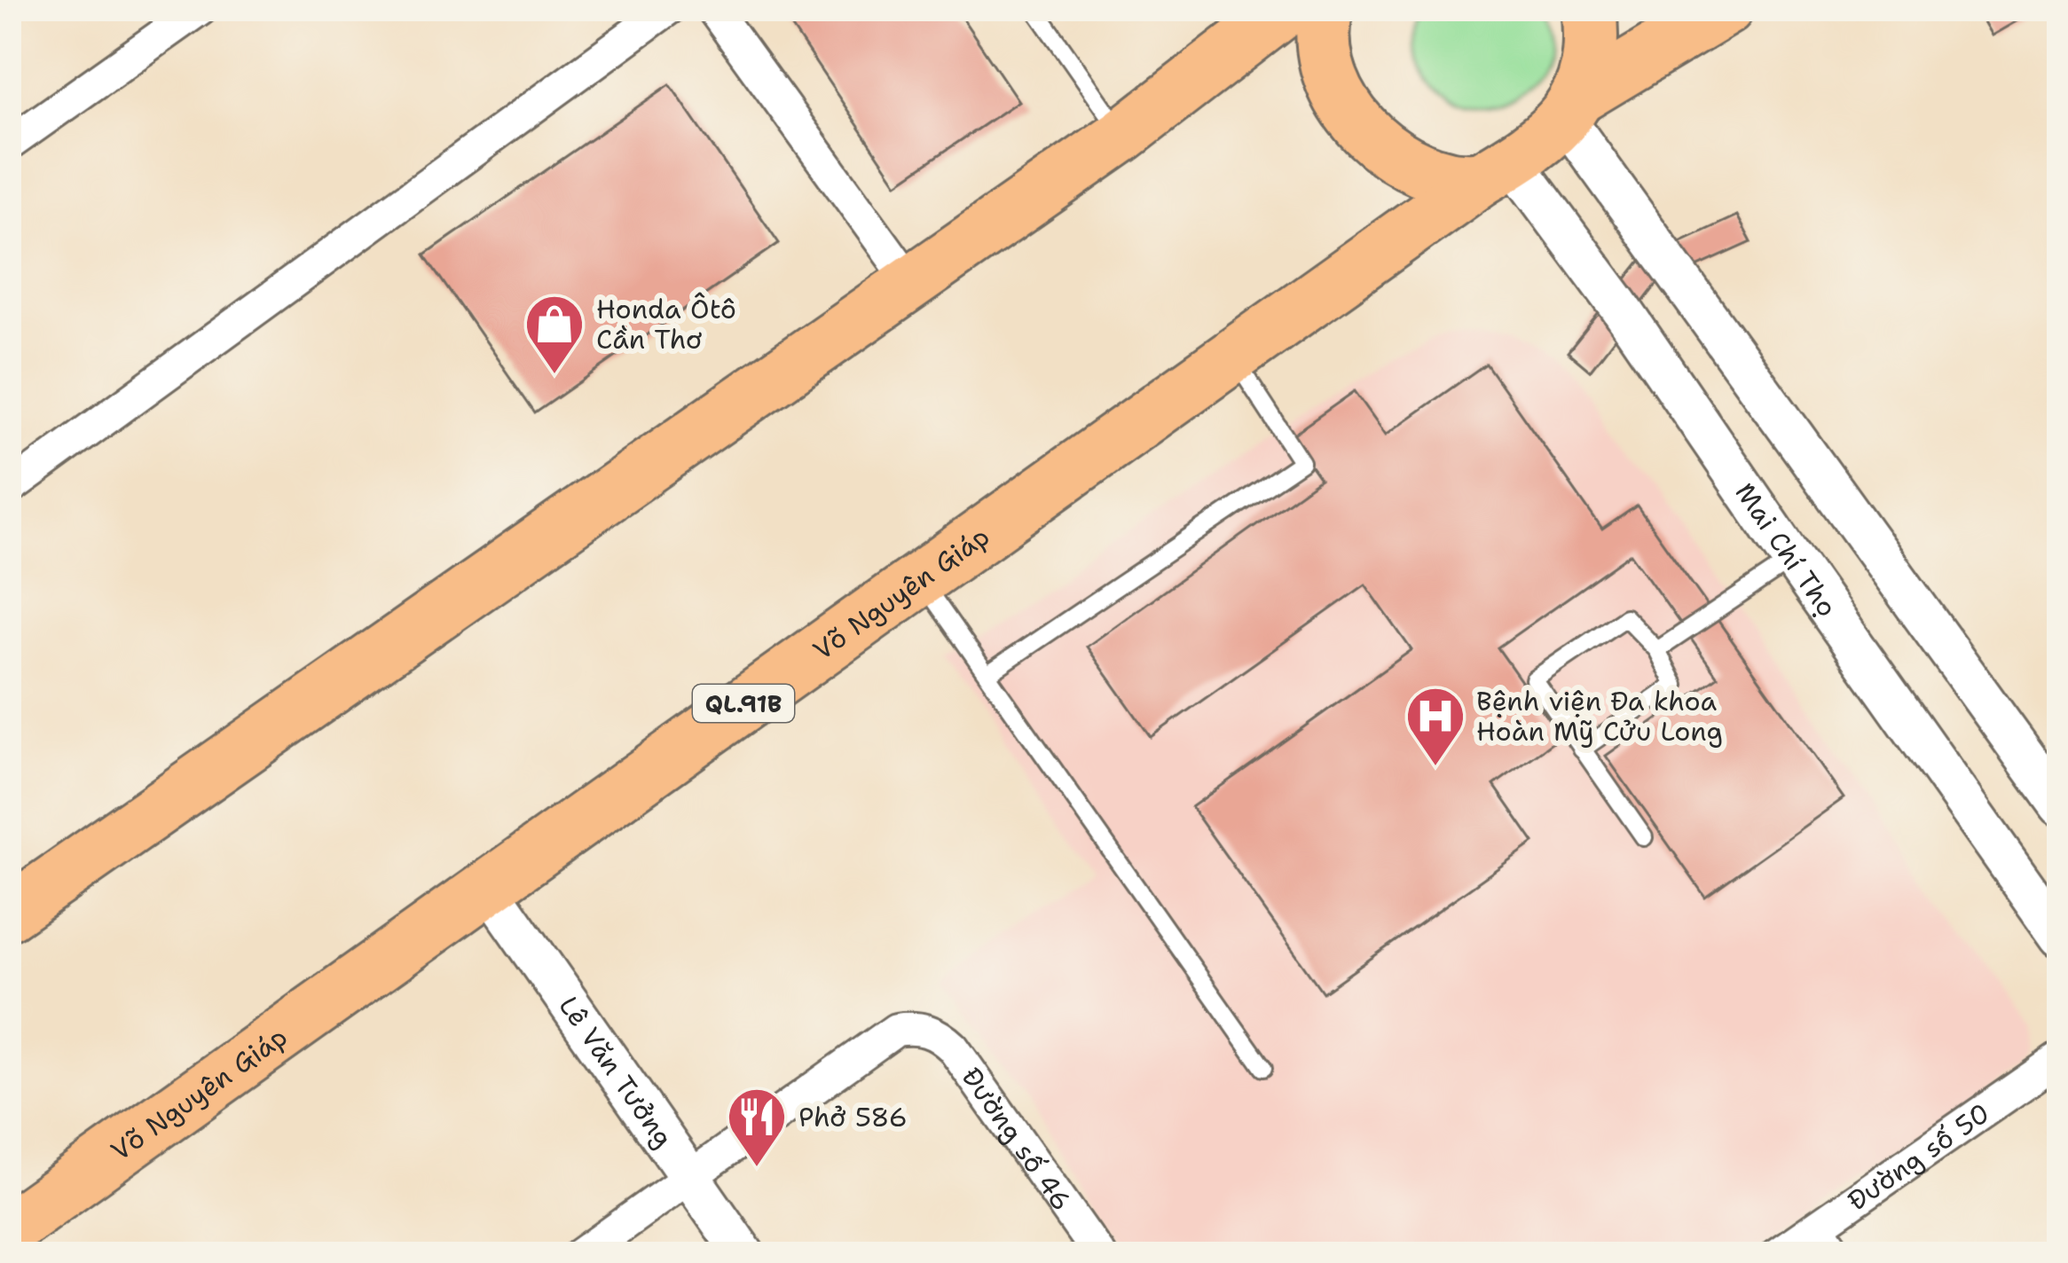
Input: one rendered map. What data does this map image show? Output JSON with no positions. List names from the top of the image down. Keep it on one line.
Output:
{"streets":{"highway":["Võ Nguyên Giáp","QL.91B"],"street":["Mai Chí Thọ","Lê Văn Tưởng","Đường số 46","Đường số 50"]},"crossings":[["Mai Chí Thọ","Võ Nguyên Giáp"],["Mai Chí Thọ","QL.91B"],["Võ Nguyên Giáp","QL.91B"],["Võ Nguyên Giáp","Lê Văn Tưởng"],["Lê Văn Tưởng","Đường số 46"]],"places":{"shop":["Honda Ôtô Cần Thơ"],"hospital":["Bệnh viện Đa khoa Hoàn Mỹ Cửu Long"],"restaurant":["Phở 586"]}}
